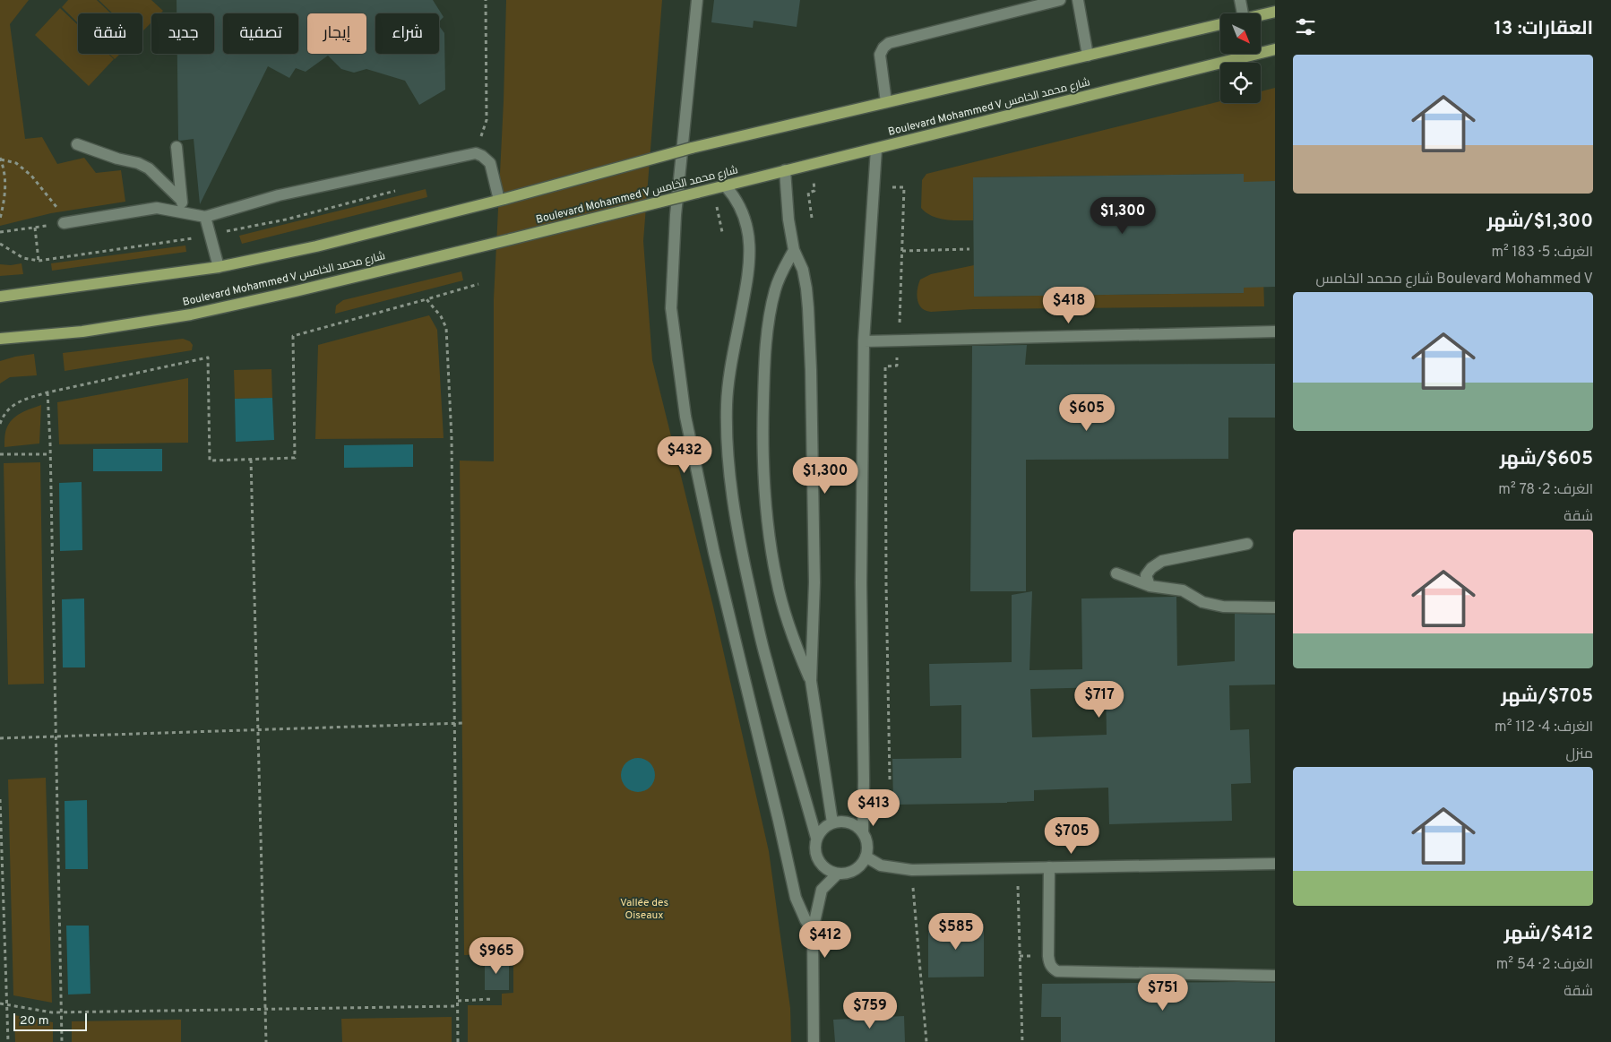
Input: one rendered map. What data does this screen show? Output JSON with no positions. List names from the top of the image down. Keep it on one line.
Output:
{"streets":{"main road":["Boulevard Mohammed V شارع محمد الخامس"]},"parks":["Vallée des Oiseaux"],"scale_bar":"20 m","north":"bottom right","page":{"heading":"العقارات: 13","chip":["شراء","إيجار","تصفية","جديد","شقة"],"list":[{"name":"$1,300/شهر","note":"الغرف: 5 · 183 m² · Boulevard Mohammed V شارع محمد الخامس"},{"name":"$605/شهر","note":"الغرف: 2 · 78 m² · شقة"},{"name":"$705/شهر","note":"الغرف: 4 · 112 m² · منزل"},{"name":"$412/شهر","note":"الغرف: 2 · 54 m² · شقة"}],"price":["$1,300","$418","$605","$432","$1,300","$717","$413","$705","$585","$412","$965","$751","$759"],"scale":"20 m"}}
